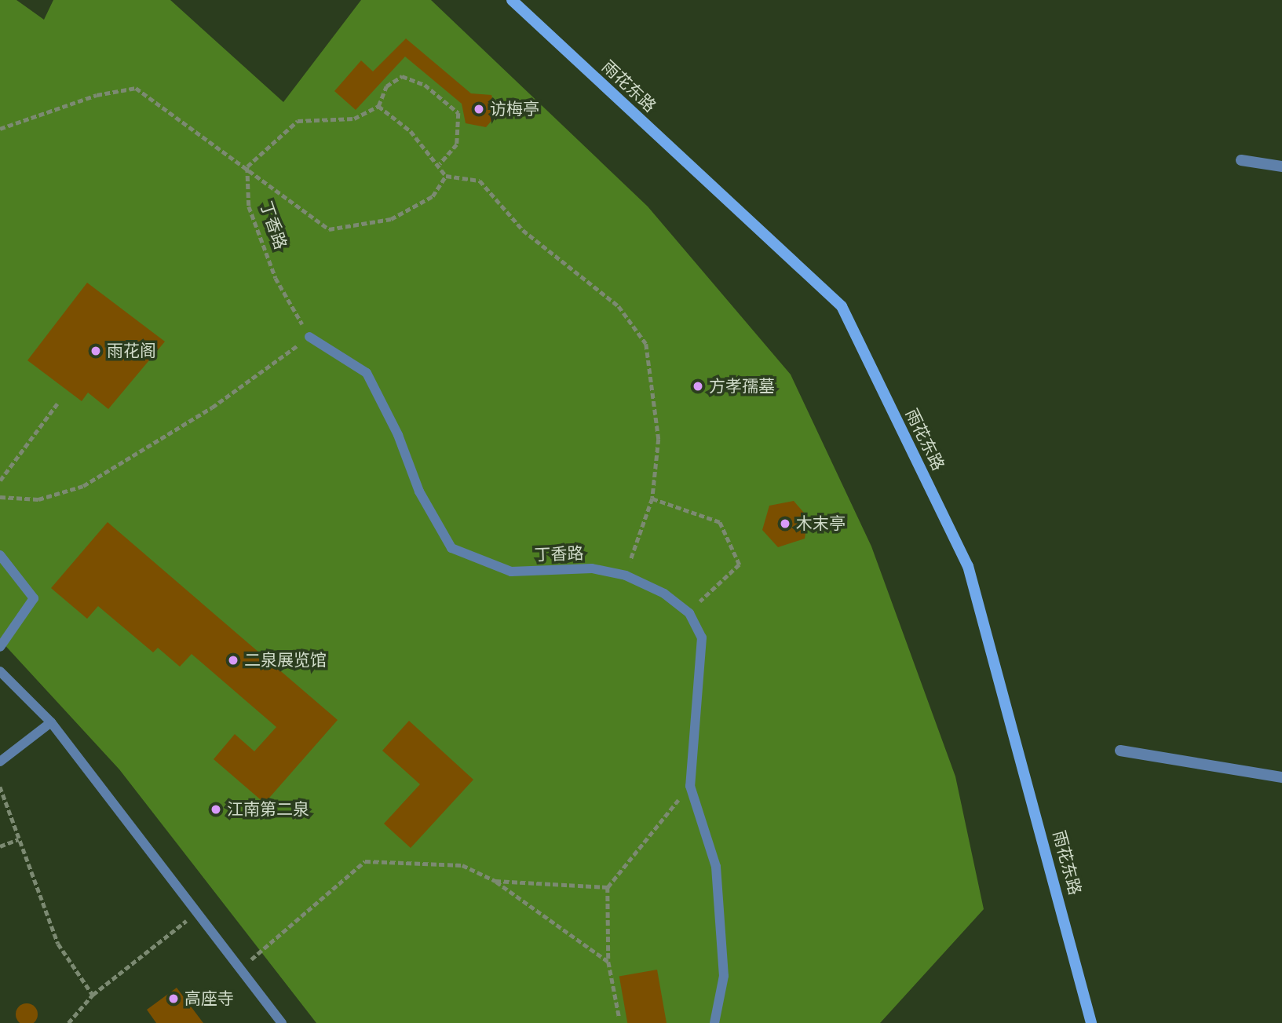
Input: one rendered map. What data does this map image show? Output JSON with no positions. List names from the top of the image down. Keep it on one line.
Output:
{"streets":{"main road":["雨花东路"],"lane":["丁香路"]},"places":["访梅亭","雨花阁","方孝孺墓","木末亭","二泉展览馆","江南第二泉","高座寺"]}
